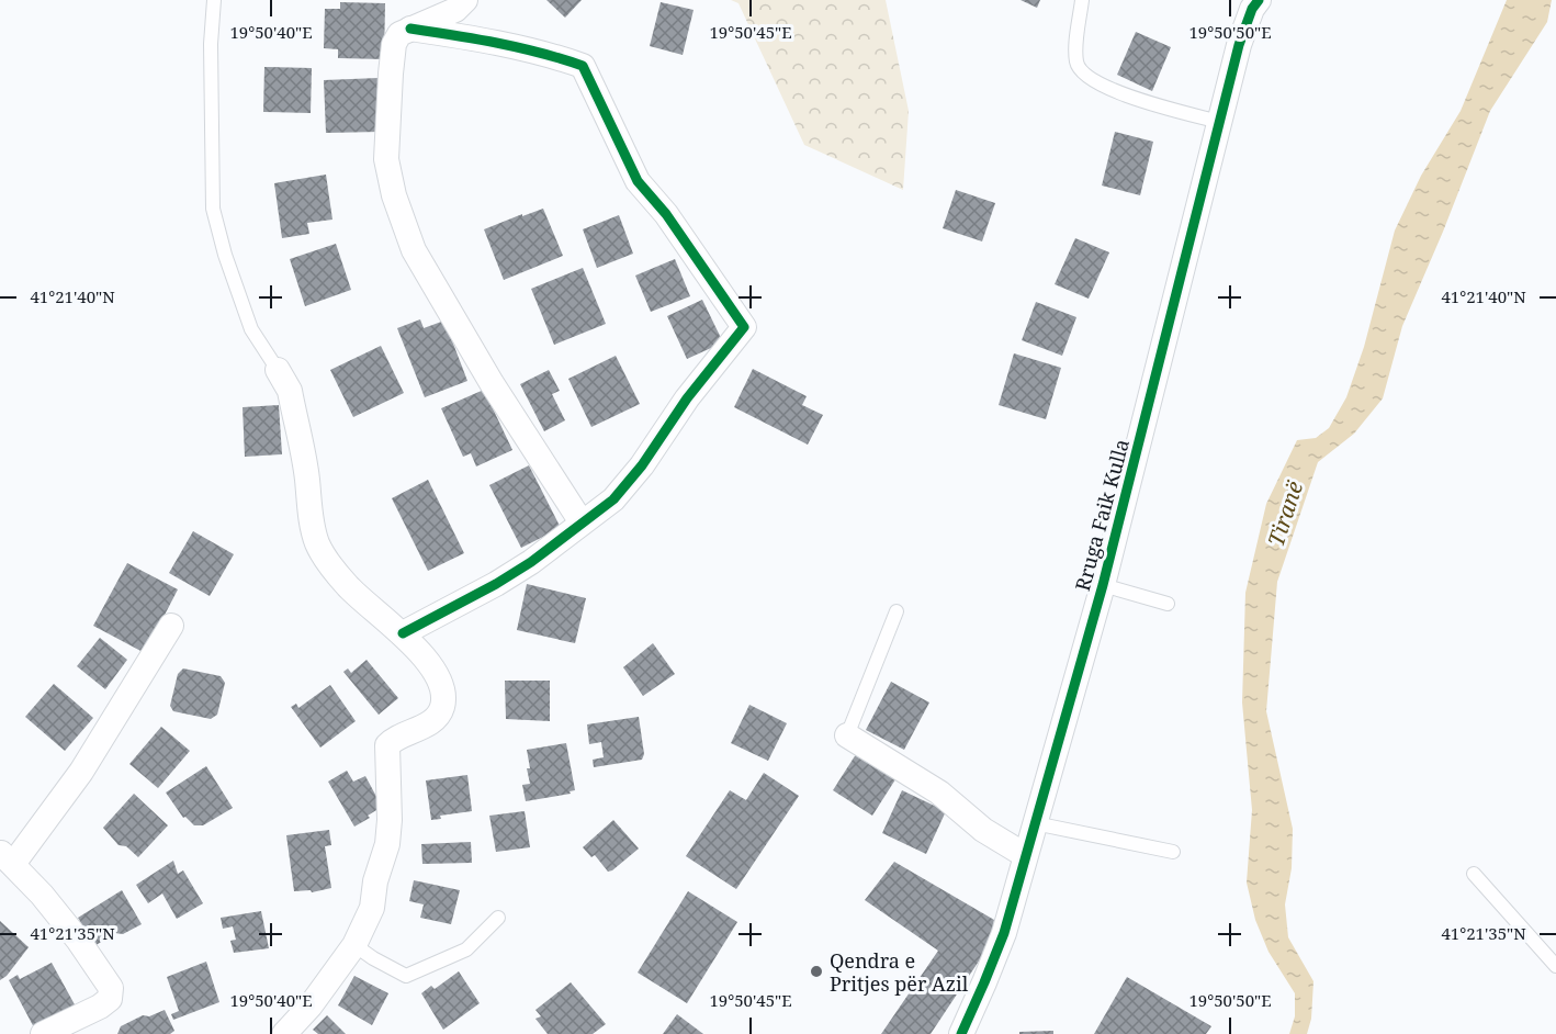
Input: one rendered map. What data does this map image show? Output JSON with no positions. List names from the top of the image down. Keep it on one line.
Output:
{"streets":{"street":["Rruga Faik Kulla"]},"water":["Tiranë"],"places":["Qendra e Pritjes për Azil"],"coordinates":["19°50'40\"E","19°50'45\"E","19°50'50\"E","41°21'40\"N","41°21'35\"N"]}
